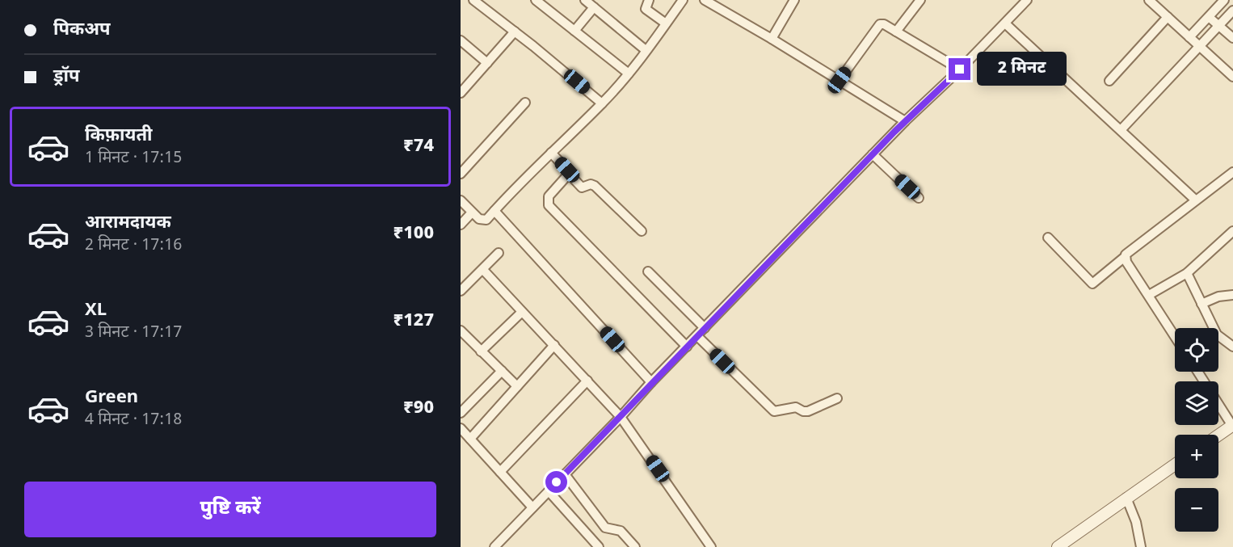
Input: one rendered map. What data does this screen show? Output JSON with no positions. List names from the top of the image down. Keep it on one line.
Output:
{"page":{"banner":["पिकअप","ड्रॉप"],"bubble":"2 मिनट","list":[{"name":"किफ़ायती","note":"1 मिनट · 17:15","value":"₹74"},{"name":"आरामदायक","note":"2 मिनट · 17:16","value":"₹100"},{"name":"XL","note":"3 मिनट · 17:17","value":"₹127"},{"name":"Green","note":"4 मिनट · 17:18","value":"₹90"}],"map_buttons":["+","−"],"buttons":"पुष्टि करें"}}
